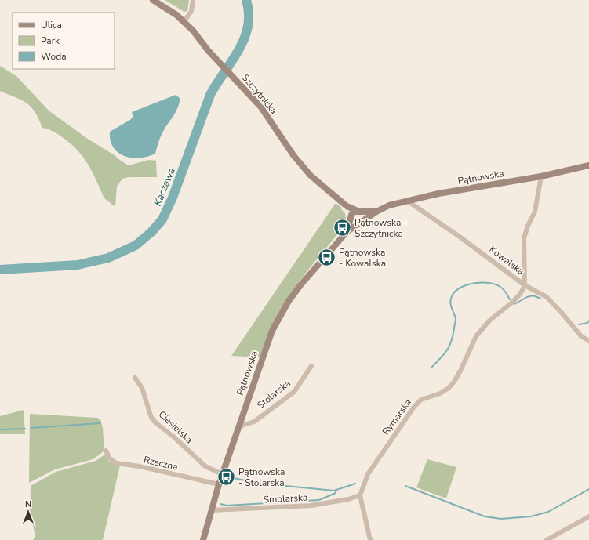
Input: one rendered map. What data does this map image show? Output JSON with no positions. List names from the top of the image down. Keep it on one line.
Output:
{"streets":{"street":["Szczytnicka","Pątnowska","Kowalska","Stolarska","Rymarska","Ciesielska","Rzeczna","Smolarska"]},"crossings":[["Szczytnicka","Pątnowska"],["Pątnowska","Kowalska"],["Pątnowska","Stolarska"],["Pątnowska","Ciesielska"],["Pątnowska","Rzeczna"],["Pątnowska","Smolarska"],["Kowalska","Rymarska"],["Rymarska","Smolarska"]],"water":["Kaczawa"],"places":{"bus stop":["Pątnowska - Szczytnicka","Pątnowska - Kowalska","Pątnowska - Stolarska"]},"legend":["Ulica","Park","Woda"],"north":"top"}
